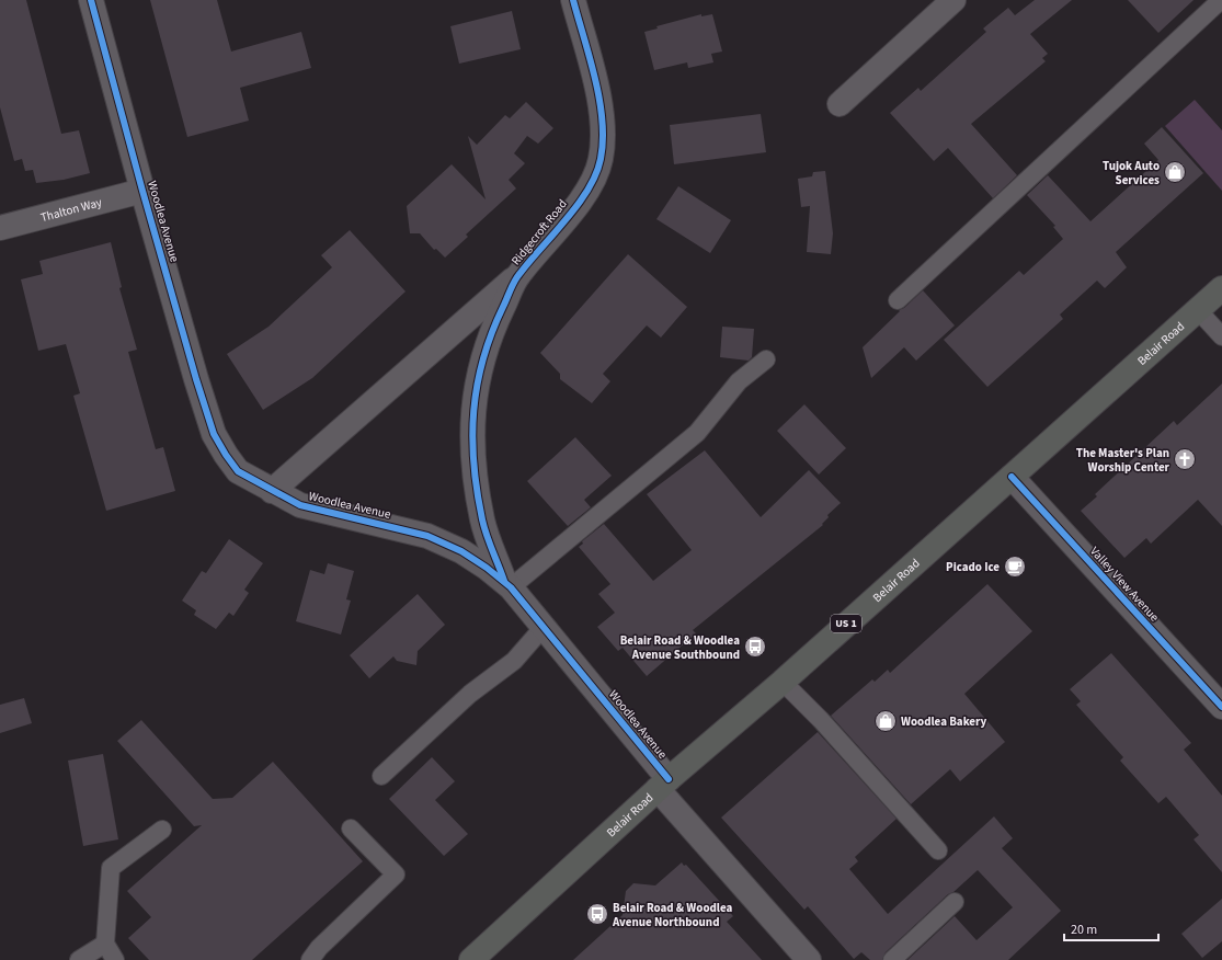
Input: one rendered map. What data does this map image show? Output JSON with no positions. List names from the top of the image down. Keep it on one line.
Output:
{"streets":{"main road":["Belair Road","US 1"],"street":["Thalton Way","Woodlea Avenue","Ridgecroft Road","Valley View Avenue"]},"crossings":[["Thalton Way","Woodlea Avenue"],["Woodlea Avenue","Ridgecroft Road"],["Woodlea Avenue","Belair Road"],["Belair Road","Valley View Avenue"]],"places":{"shop":["Tujok Auto Services","Woodlea Bakery"],"church":["The Master's Plan Worship Center"],"cafe":["Picado Ice"],"bus stop":["Belair Road & Woodlea Avenue Southbound","Belair Road & Woodlea Avenue Northbound"]},"scale_bar":"20 m"}
